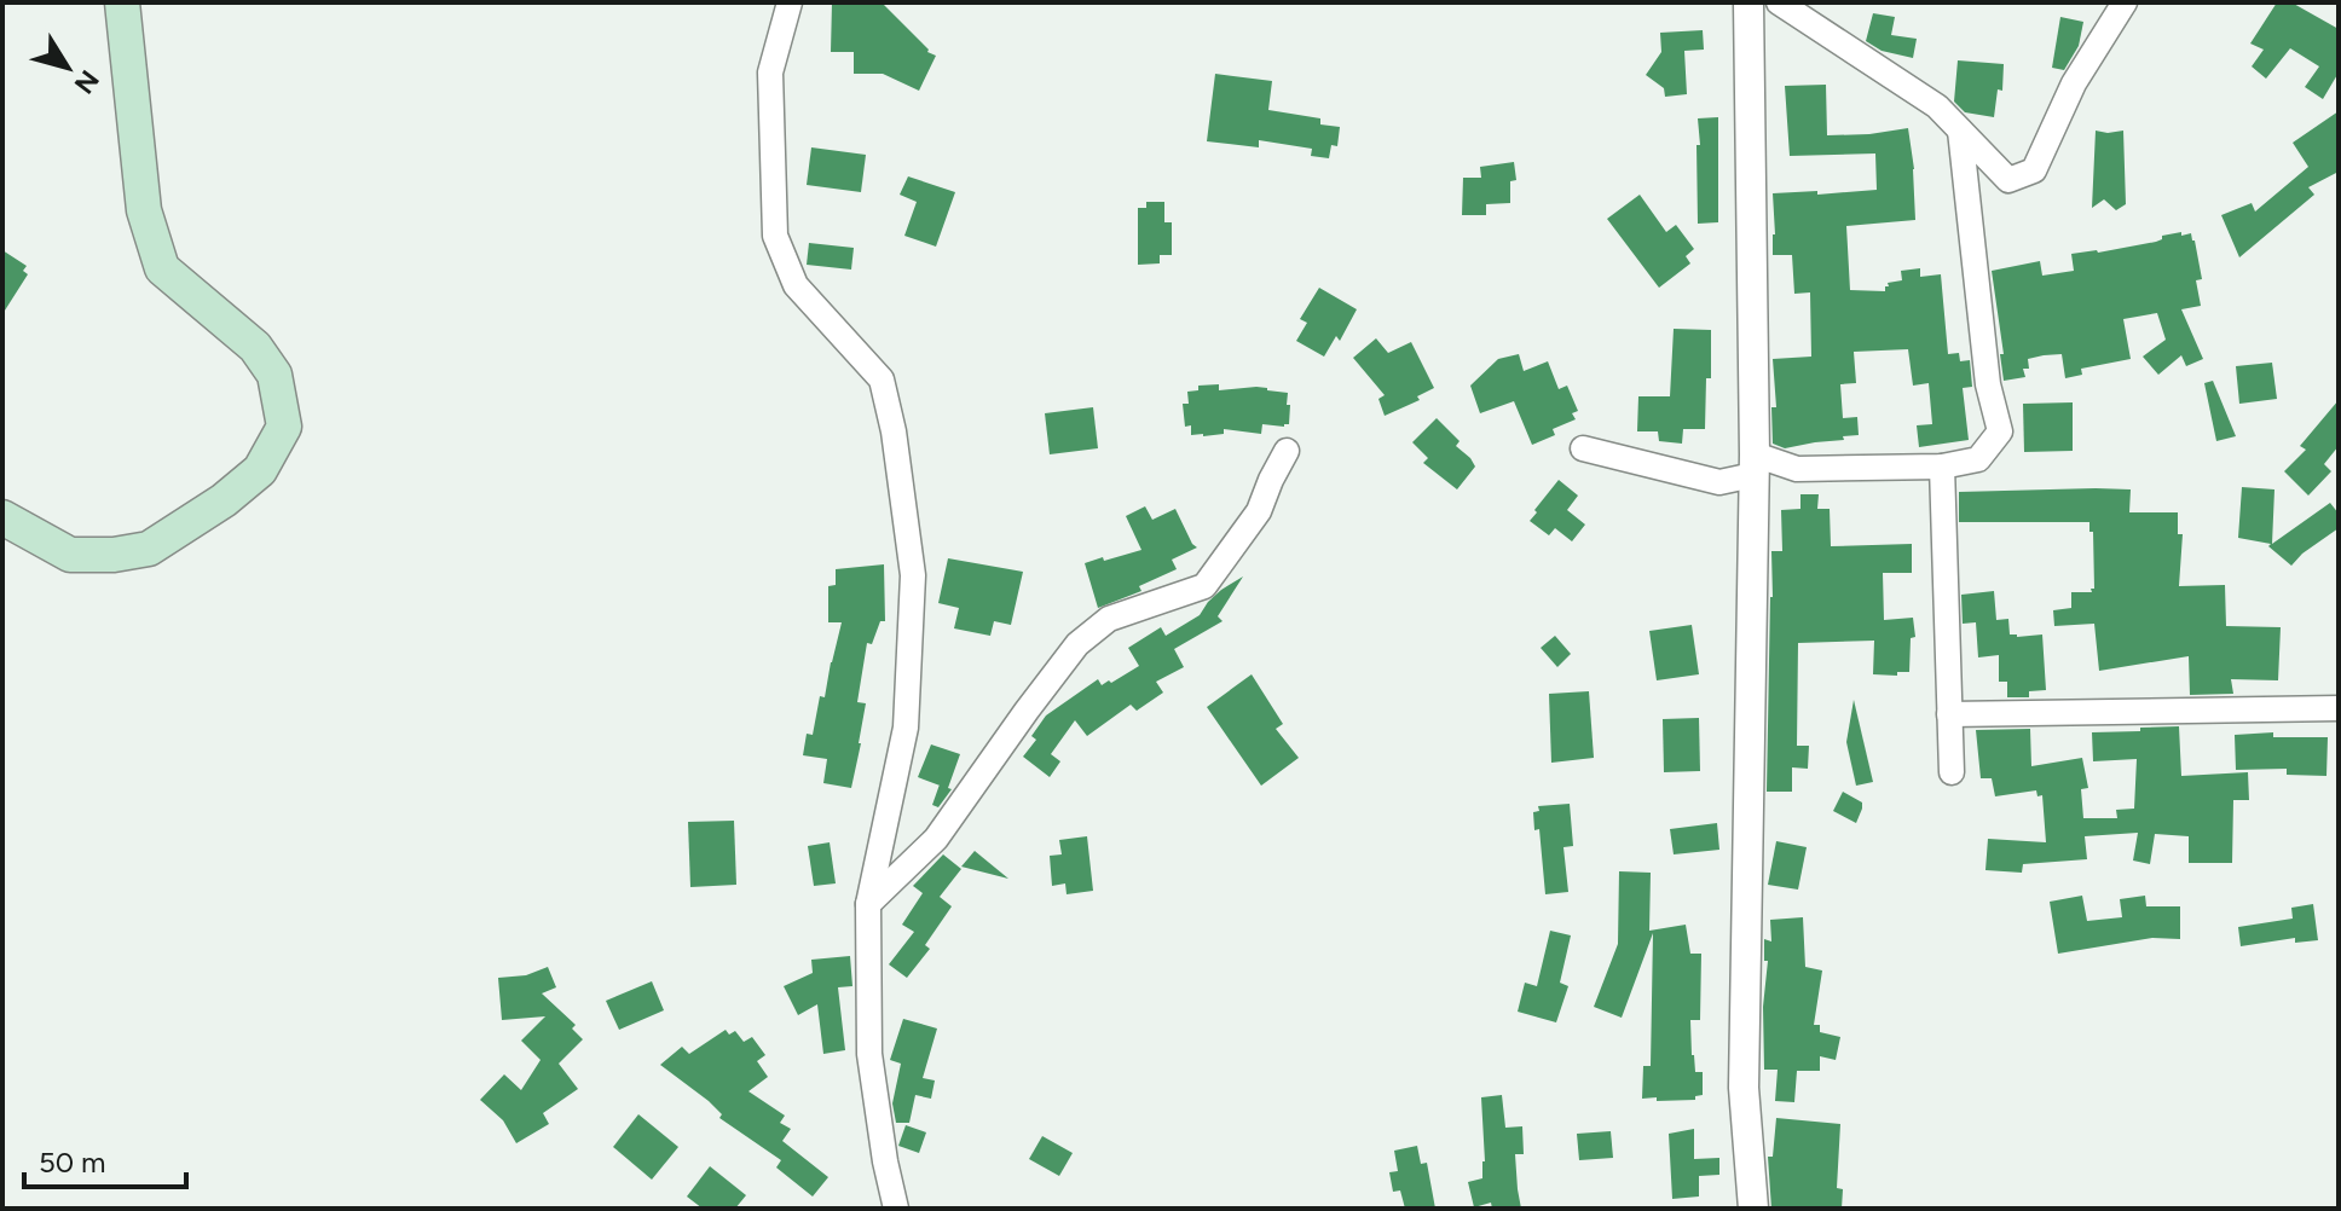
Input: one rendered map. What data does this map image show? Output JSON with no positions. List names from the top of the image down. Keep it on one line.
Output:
{"scale_bar":"50 m","north":"bottom right"}
